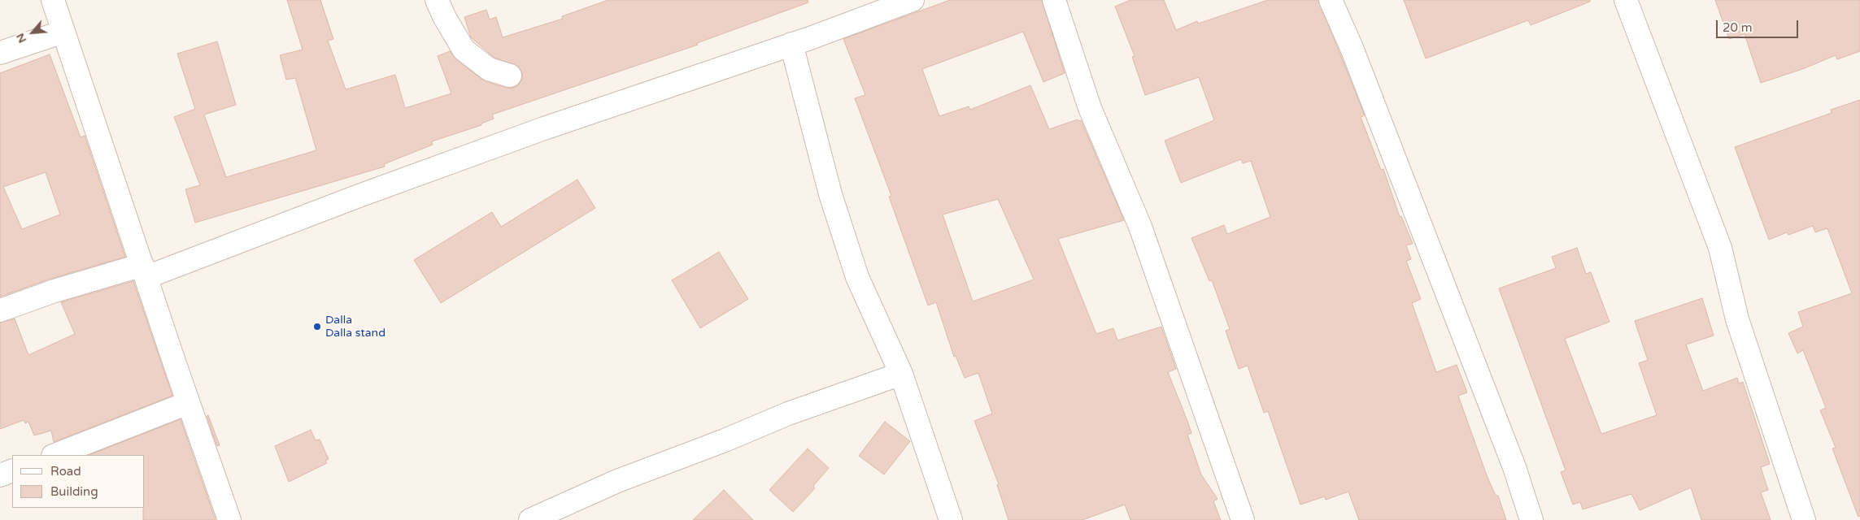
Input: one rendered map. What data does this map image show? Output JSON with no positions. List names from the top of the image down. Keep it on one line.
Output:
{"places":["Dalla Dalla stand"],"legend":["Road","Building"],"scale_bar":"20 m","north":"bottom left"}
